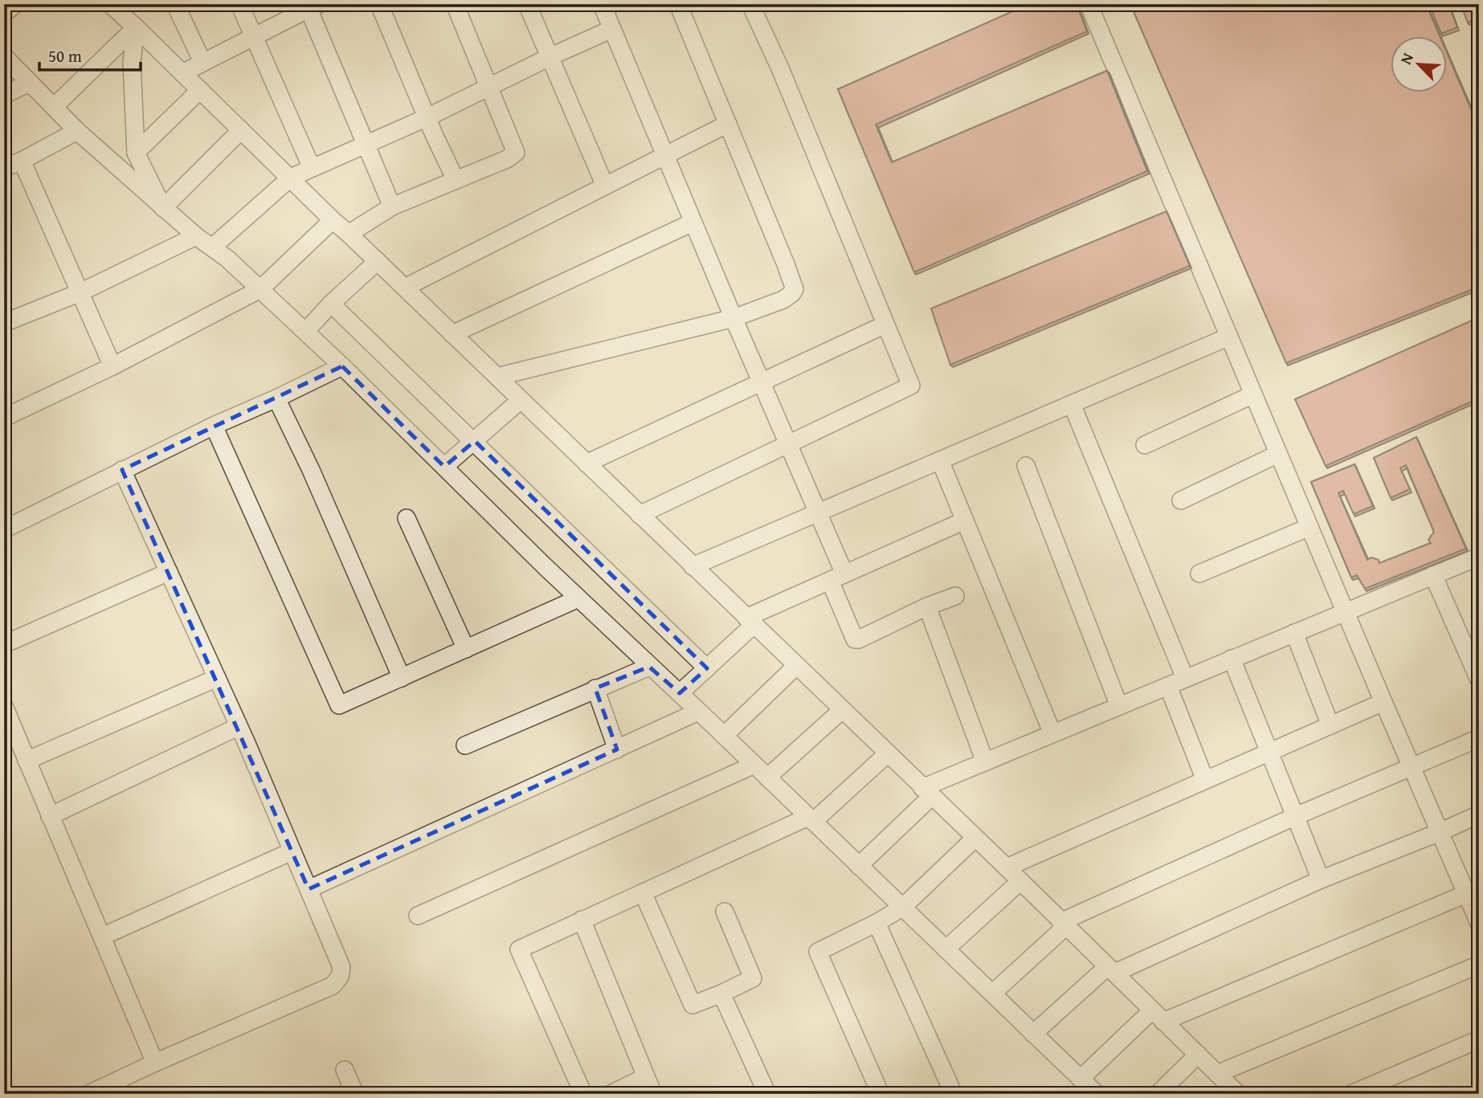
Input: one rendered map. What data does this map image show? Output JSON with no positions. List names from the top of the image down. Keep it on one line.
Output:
{"scale_bar":"50 m","north":"top left"}
